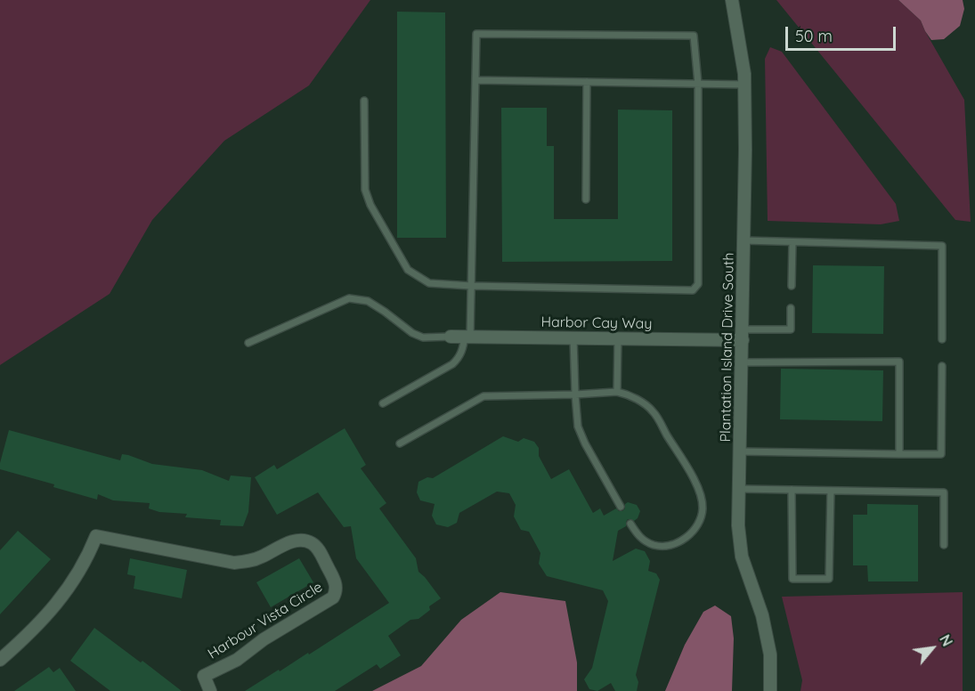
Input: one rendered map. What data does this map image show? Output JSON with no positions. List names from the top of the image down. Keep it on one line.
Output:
{"streets":{"street":["Harbor Cay Way","Plantation Island Drive South","Harbour Vista Circle"]},"crossings":[["Harbor Cay Way","Plantation Island Drive South"]],"scale_bar":"50 m","north":"top right"}
